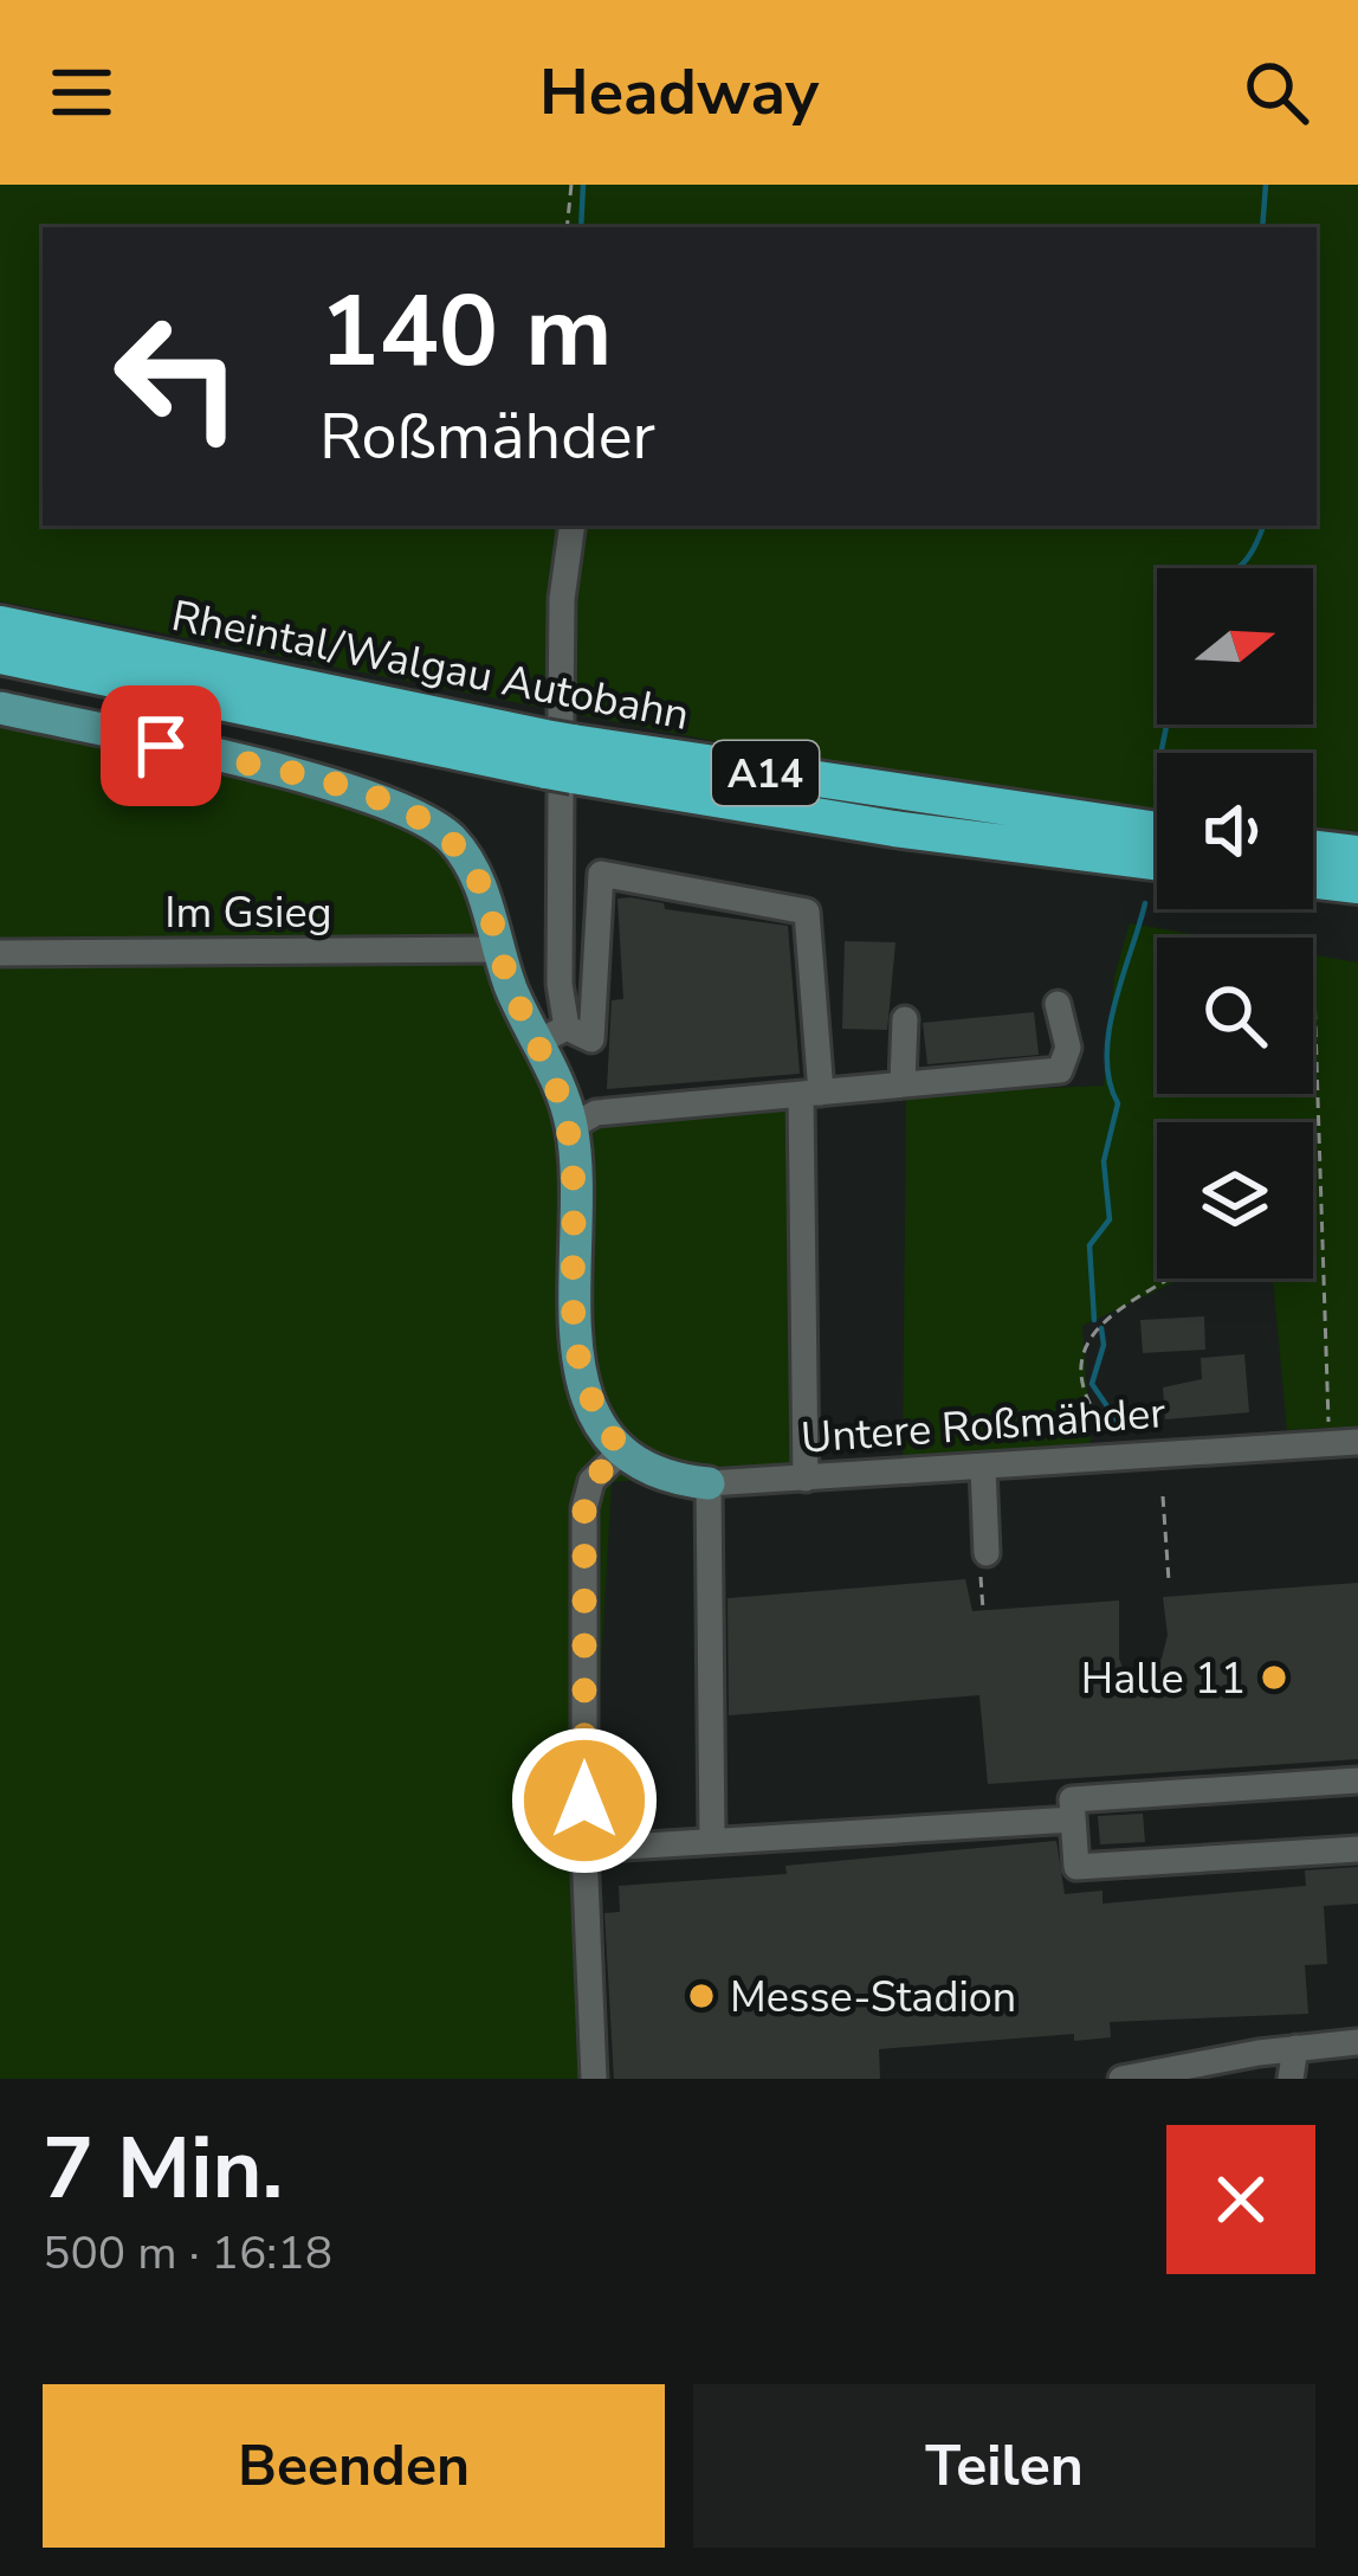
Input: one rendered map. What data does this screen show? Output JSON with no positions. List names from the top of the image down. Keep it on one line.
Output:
{"streets":{"highway":["Rheintal/Walgau Autobahn","A14"],"main road":["Untere Roßmähder"],"street":["Im Gsieg"]},"places":["Halle 11","Messe-Stadion"],"north":"right","page":{"header":"Headway","turn":["140 m","Roßmähder"],"heading":["7 Min.","500 m · 16:18"],"buttons":["Beenden","Teilen"]}}
